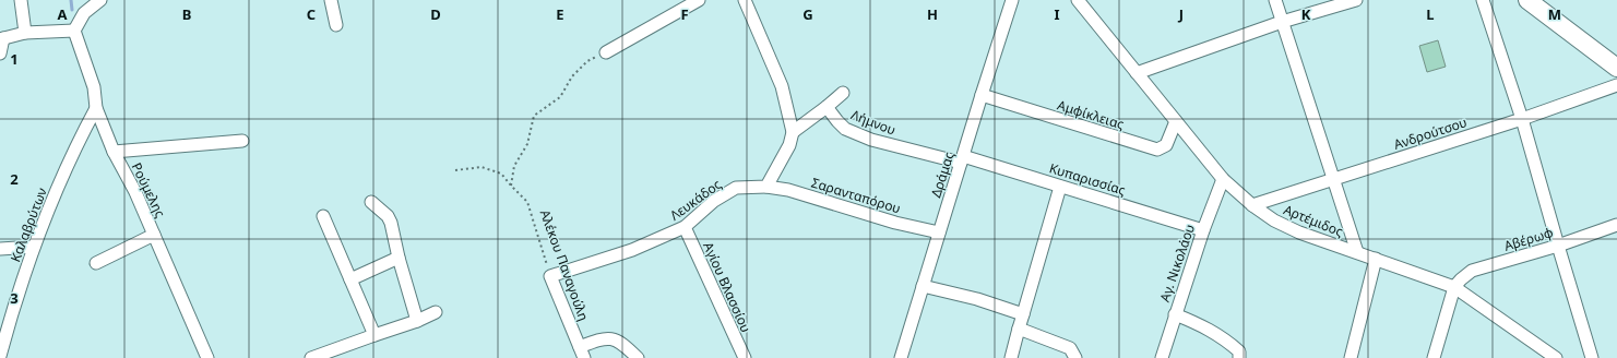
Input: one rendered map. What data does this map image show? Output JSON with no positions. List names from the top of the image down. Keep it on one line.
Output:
{"streets":{"street":["Αμφίκλειας","Λήμνου","Ανδρούτσου","Δράμας","Κυπαρισσίας","Ρούμελης","Σαρανταπόρου","Λευκάδος","Αρτέμιδος","Καλαβρύτων","Αβέρωφ","Αγ. Νικολάου","Αλέκου Παναγούλη","Αγίου Βλασσίου"]},"crossings":[["Αμφίκλειας","Δράμας"],["Αμφίκλειας","Αρτέμιδος"],["Λήμνου","Δράμας"],["Λήμνου","Κυπαρισσίας"],["Ανδρούτσου","Αρτέμιδος"],["Δράμας","Κυπαρισσίας"],["Δράμας","Σαρανταπόρου"],["Κυπαρισσίας","Αγ. Νικολάου"],["Ρούμελης","Καλαβρύτων"],["Σαρανταπόρου","Λευκάδος"],["Λευκάδος","Αλέκου Παναγούλη"],["Λευκάδος","Αγίου Βλασσίου"],["Αρτέμιδος","Αβέρωφ"],["Αρτέμιδος","Αγ. Νικολάου"]],"grid":{"columns":["A","B","C","D","E","F","G","H","I","J","K","L","M"],"rows":["1","2","3"]}}
